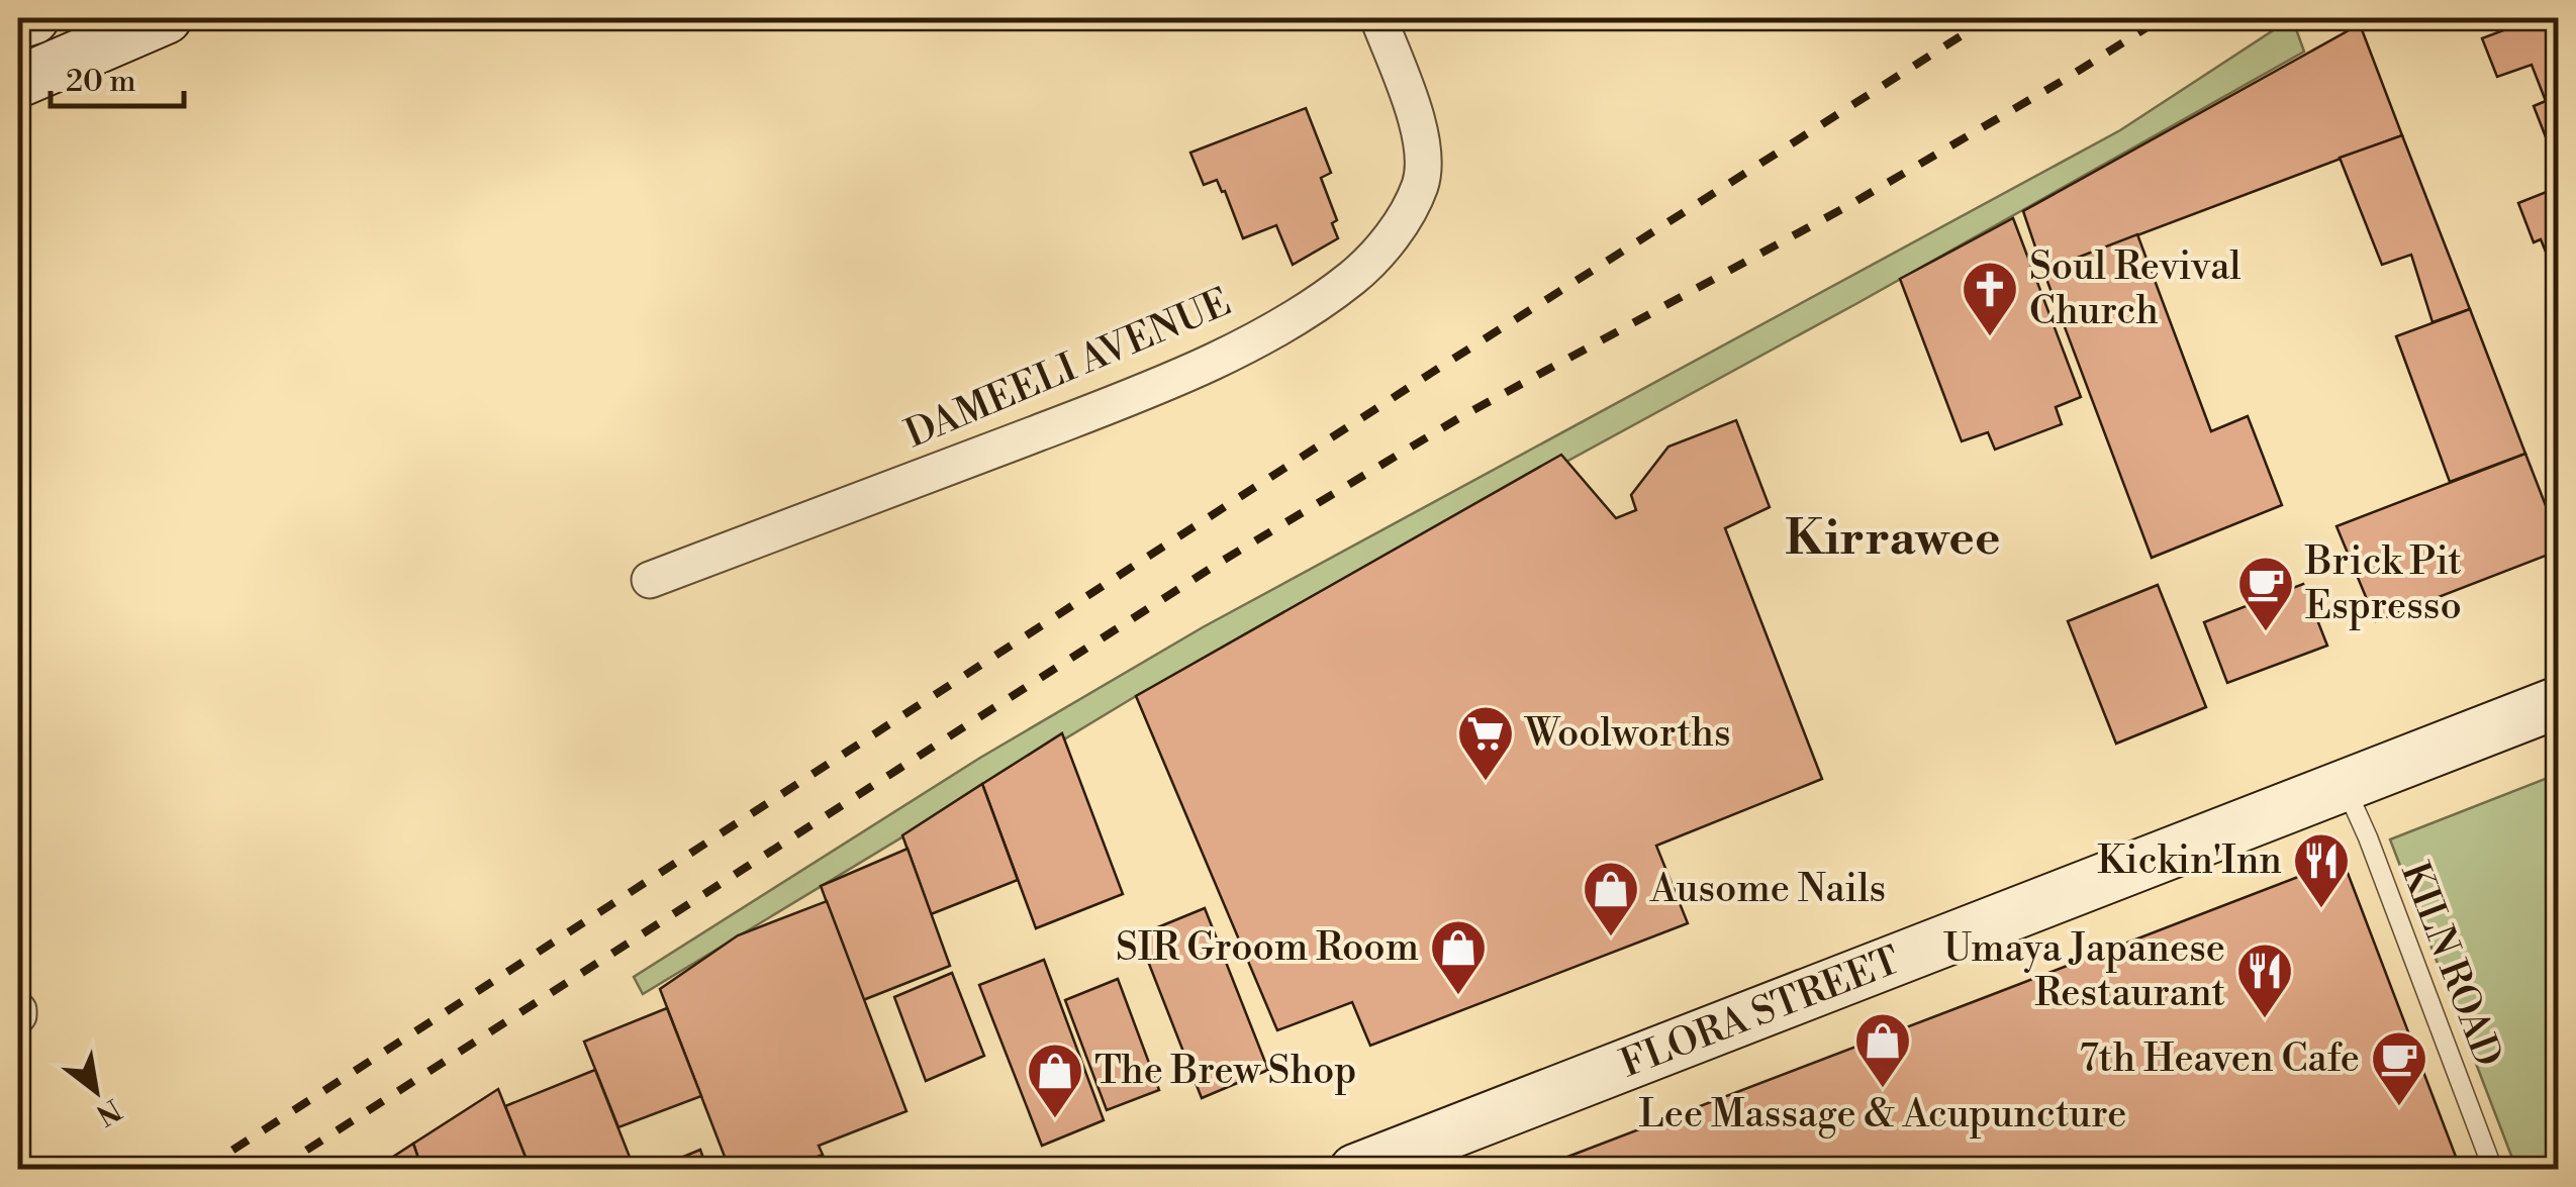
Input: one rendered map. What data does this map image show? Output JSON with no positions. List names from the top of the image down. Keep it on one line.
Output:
{"streets":{"street":["DAMEELI AVENUE","FLORA STREET"],"lane":["KILN ROAD"]},"crossings":[["KILN ROAD","FLORA STREET"]],"districts":["Kirrawee"],"places":{"church":["Soul Revival Church"],"cafe":["Brick Pit Espresso","7th Heaven Cafe"],"supermarket":["Woolworths"],"restaurant":["Kickin'Inn","Umaya Japanese Restaurant"],"shop":["Ausome Nails","SIR Groom Room","Lee Massage & Acupuncture","The Brew Shop"]},"scale_bar":"20 m","north":"bottom right"}
